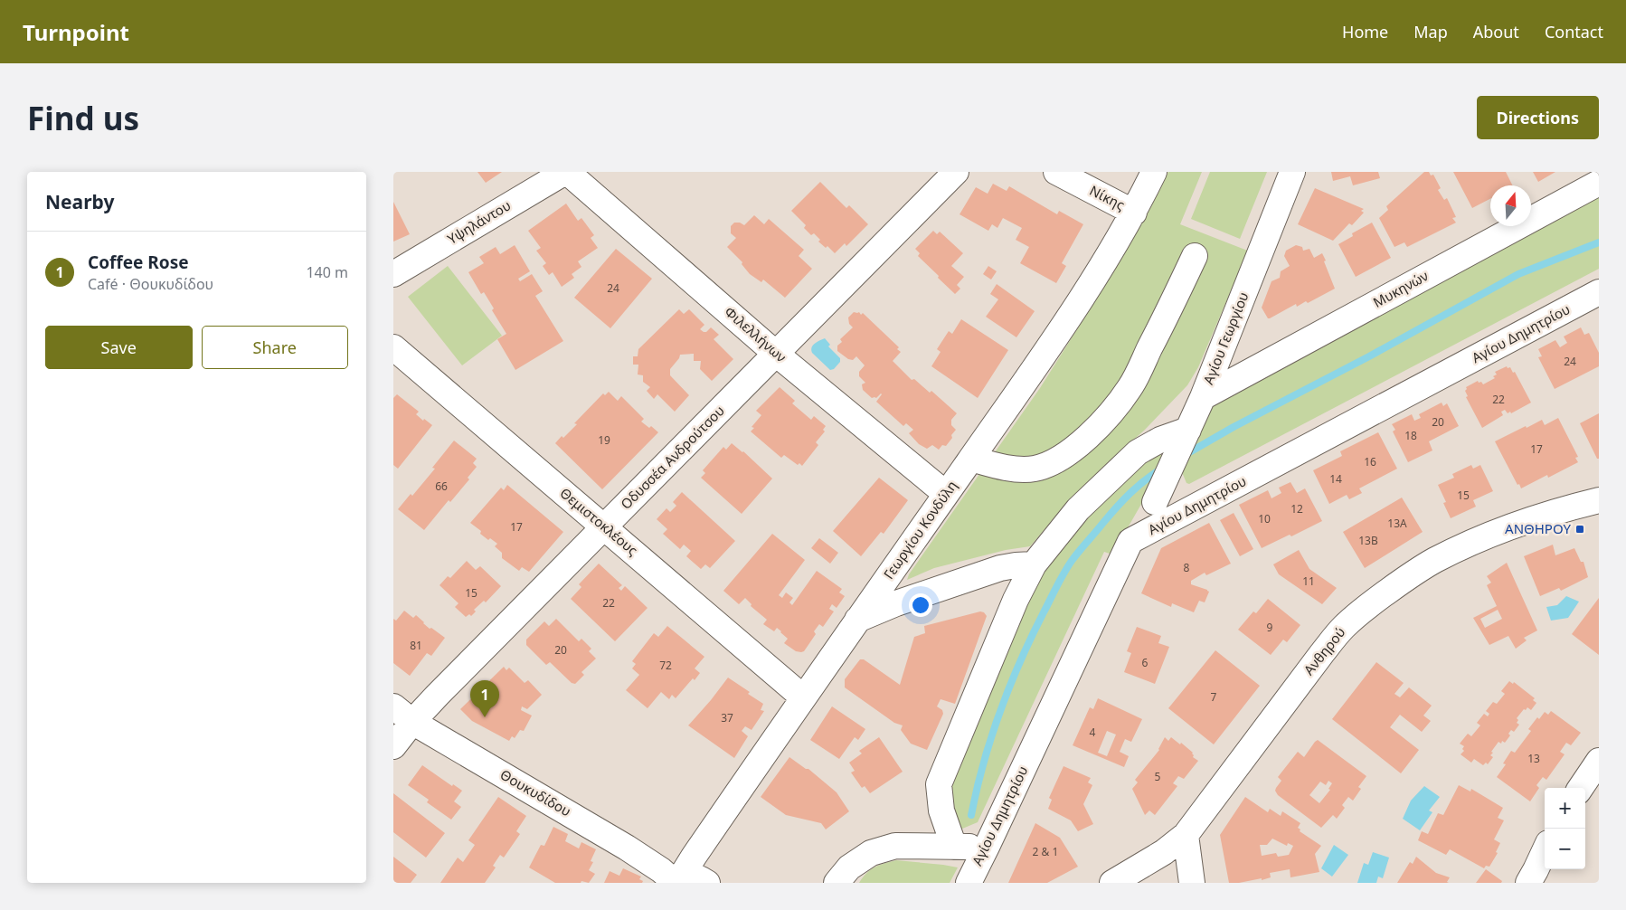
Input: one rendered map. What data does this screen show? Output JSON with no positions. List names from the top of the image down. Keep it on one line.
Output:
{"streets":{"street":["Νίκης","Υψηλάντου","Μυκηνών","Αγίου Δημητρίου","Φιλελλήνων","Αγίου Γεωργίου","Οδυσσέα Ανδρούτσου","Θεμιστοκλέους","Γεωργίου Κονδύλη","Ανθηρού","Θουκυδίδου"]},"crossings":[["Νίκης","Γεωργίου Κονδύλη"],["Υψηλάντου","Φιλελλήνων"],["Μυκηνών","Αγίου Γεωργίου"],["Φιλελλήνων","Οδυσσέα Ανδρούτσου"],["Φιλελλήνων","Γεωργίου Κονδύλη"],["Οδυσσέα Ανδρούτσου","Θεμιστοκλέους"],["Οδυσσέα Ανδρούτσου","Θουκυδίδου"],["Θεμιστοκλέους","Γεωργίου Κονδύλη"],["Γεωργίου Κονδύλη","Θουκυδίδου"]],"places":{"transit":["ΑΝΘΗΡΟΥ"]},"house_numbers":["24","24","22","20","18","19","17","16","14","66","15","12","10","13A","17","13B","8","11","15","22","9","81","20","6","72","7","37","4","13","5","2 & 1"],"north":"top","page":{"header":"Turnpoint","nav":["Home","Map","About","Contact"],"buttons":["Directions",["Save","Share"]],"title":"Find us","heading":"Nearby","list":[{"mark":"1","name":"Coffee Rose","note":"Café · Θουκυδίδου","value":"140 m"}],"pins":"1","map_buttons":["+","−"]}}
